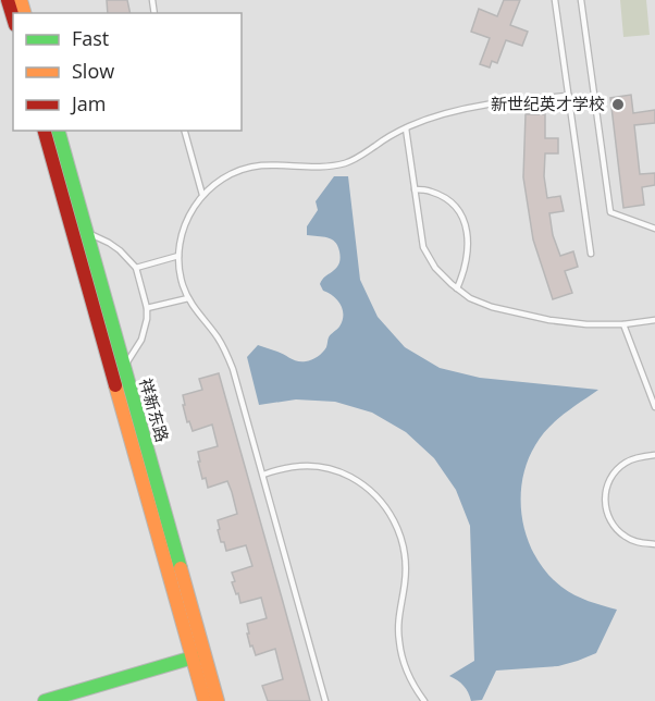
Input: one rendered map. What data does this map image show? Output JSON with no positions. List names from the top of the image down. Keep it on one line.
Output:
{"streets":{"street":["祥新东路"]},"places":["新世纪英才学校"],"legend":["Fast","Slow","Jam"]}
